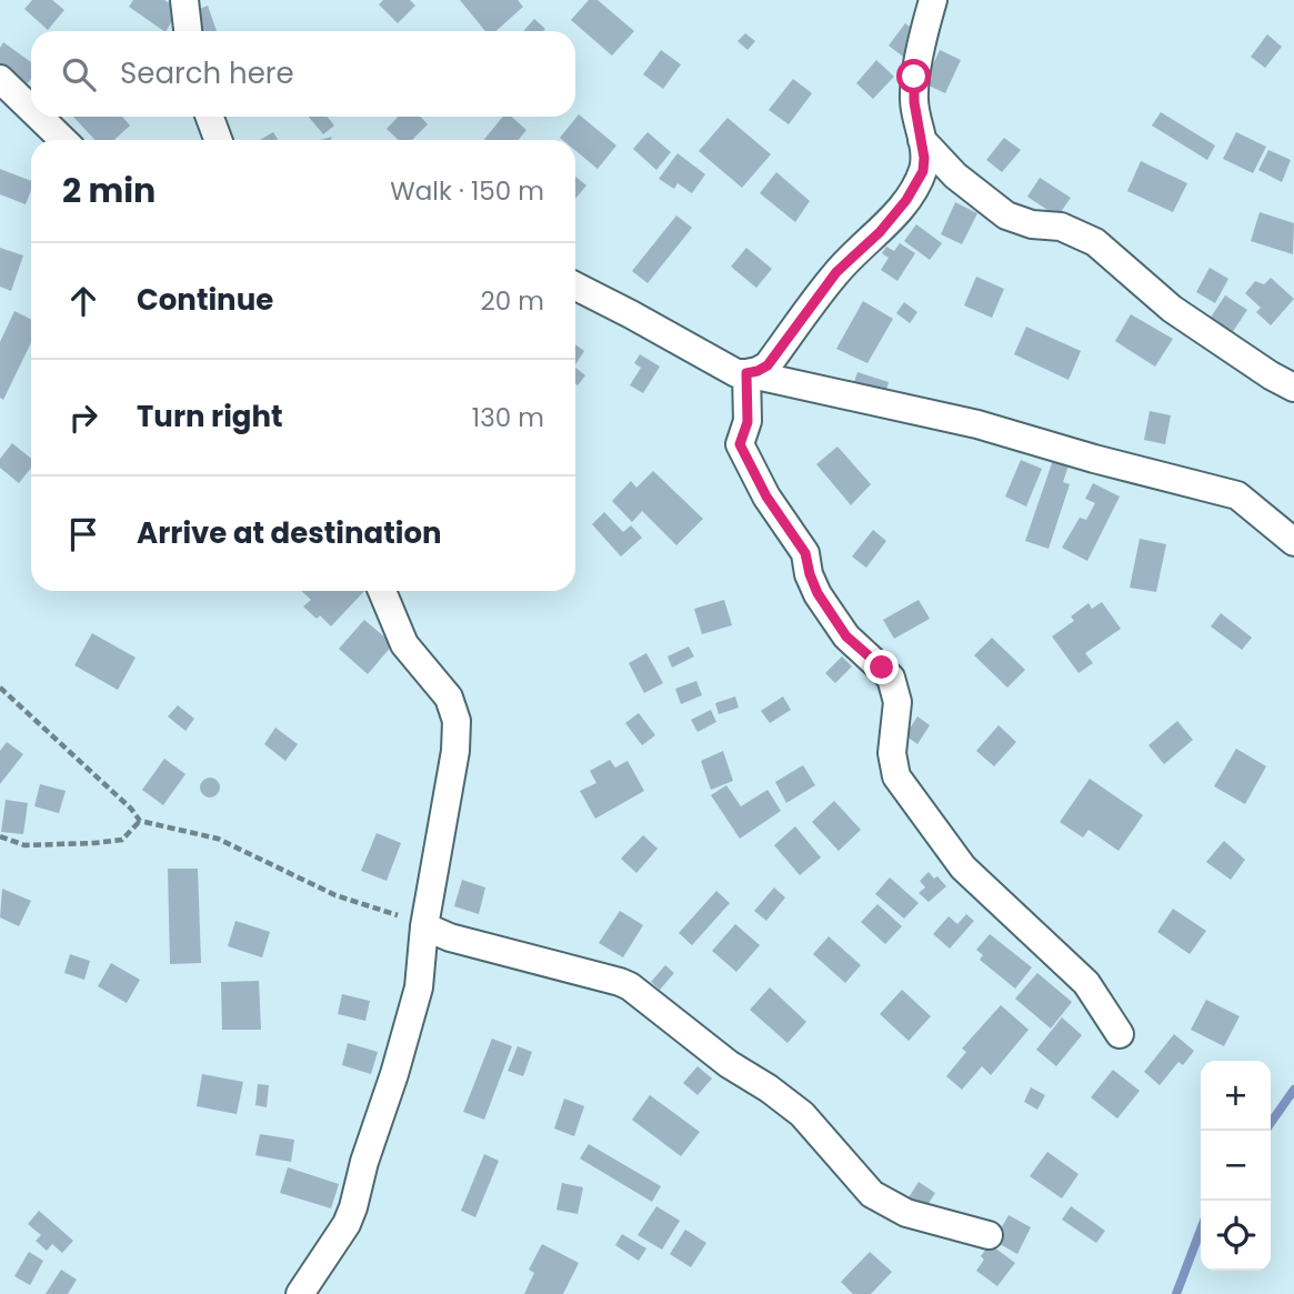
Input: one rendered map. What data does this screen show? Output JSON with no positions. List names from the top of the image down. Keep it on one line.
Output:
{"page":{"search":"Search here","heading":["2 min","Walk · 150 m"],"list":[["Continue","20 m"],["Turn right","130 m"],"Arrive at destination"],"map_buttons":["+","−"]}}
